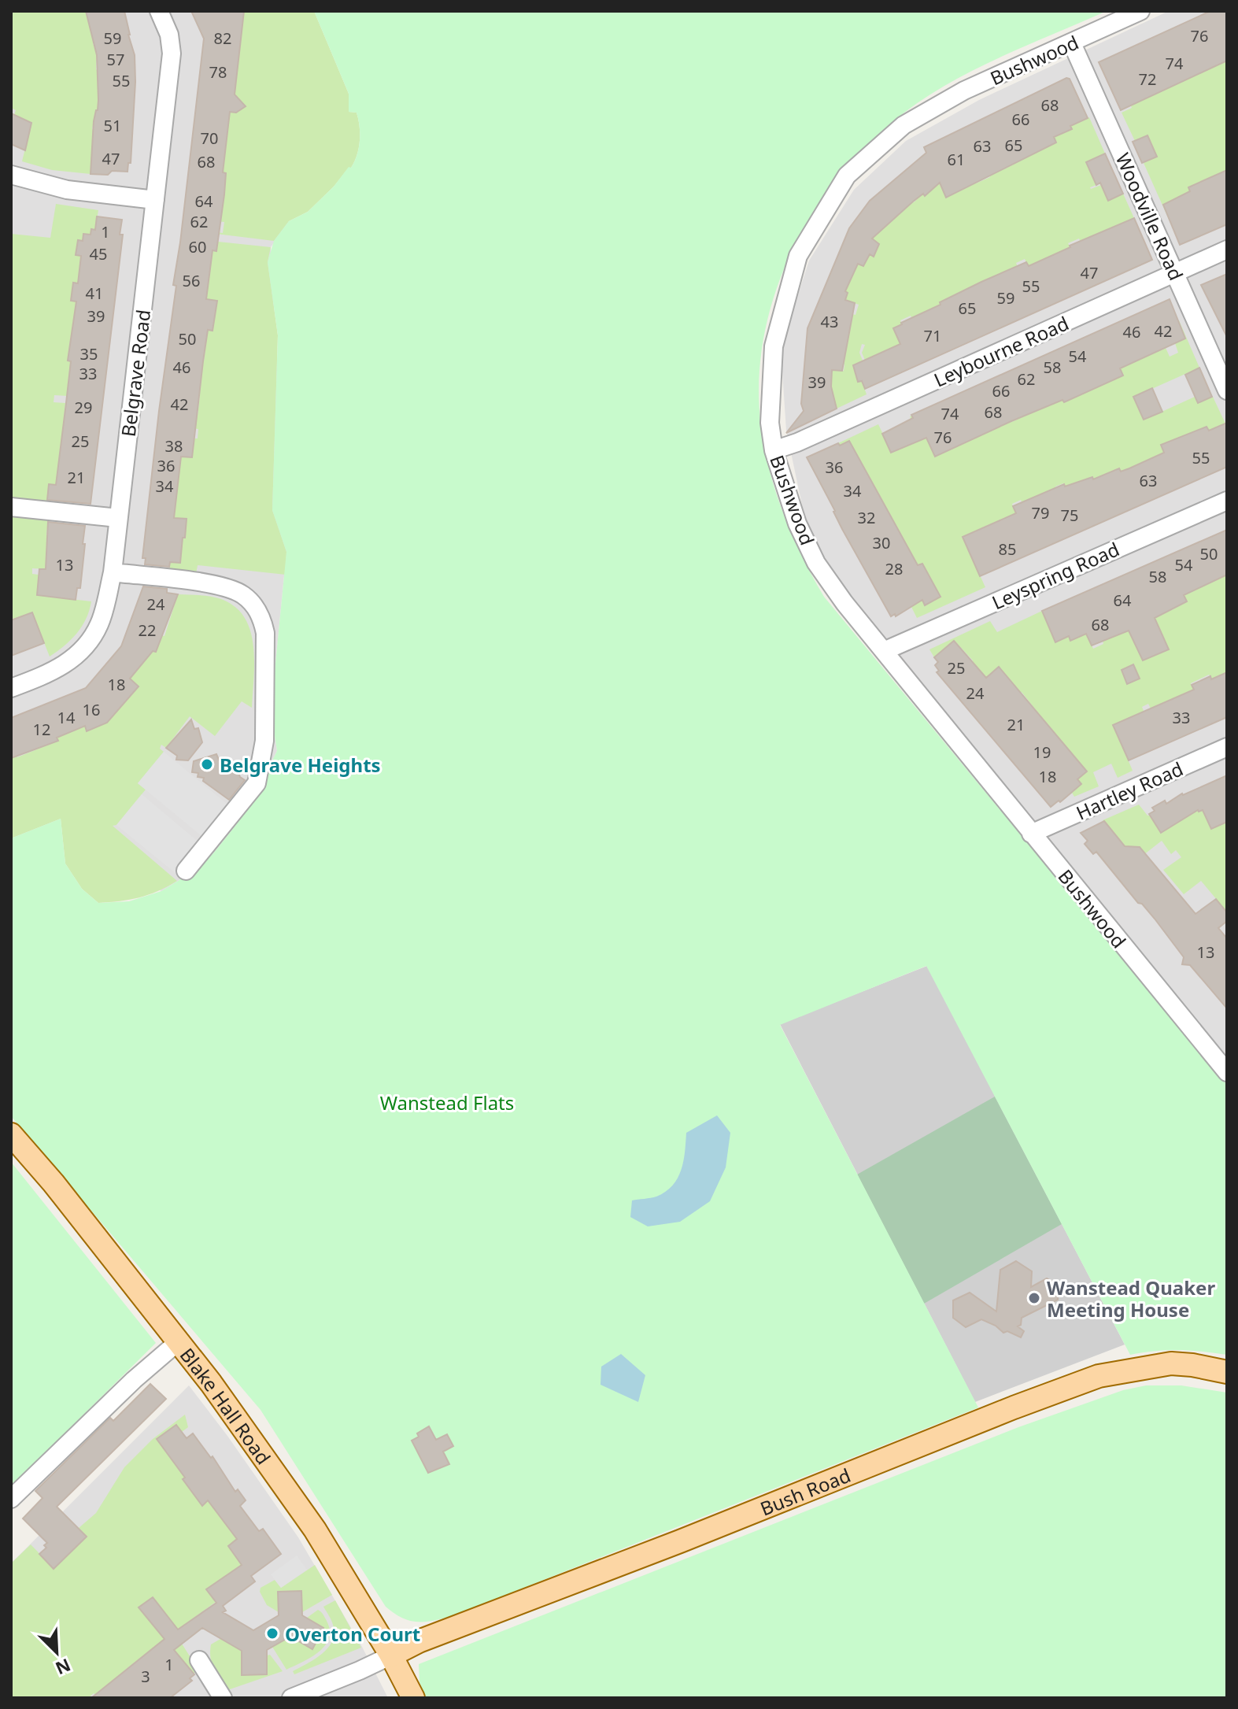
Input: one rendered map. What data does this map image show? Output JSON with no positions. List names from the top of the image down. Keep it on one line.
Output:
{"streets":{"main road":["Blake Hall Road","Bush Road"],"street":["Bushwood","Woodville Road","Leybourne Road","Belgrave Road","Leyspring Road","Hartley Road"]},"crossings":[["Bushwood","Woodville Road"],["Bushwood","Leybourne Road"],["Bushwood","Leyspring Road"],["Bushwood","Hartley Road"],["Woodville Road","Leybourne Road"],["Blake Hall Road","Bush Road"]],"parks":["Wanstead Flats"],"places":["Belgrave Heights","Wanstead Quaker Meeting House","Overton Court"],"house_numbers":["76","59","82","57","74","78","72","55","68","66","51","70","65","63","47","61","68","64","62","1","60","45","47","56","55","41","59","65","39","43","42","46","71","50","35","54","46","58","33","62","39","66","42","29","68","74","76","25","38","55","36","36","21","63","34","34","79","75","32","30","85","50","13","54","28","58","64","24","68","22","25","18","24","16","14","33","21","12","19","18","13","1","3"],"north":"bottom right"}
